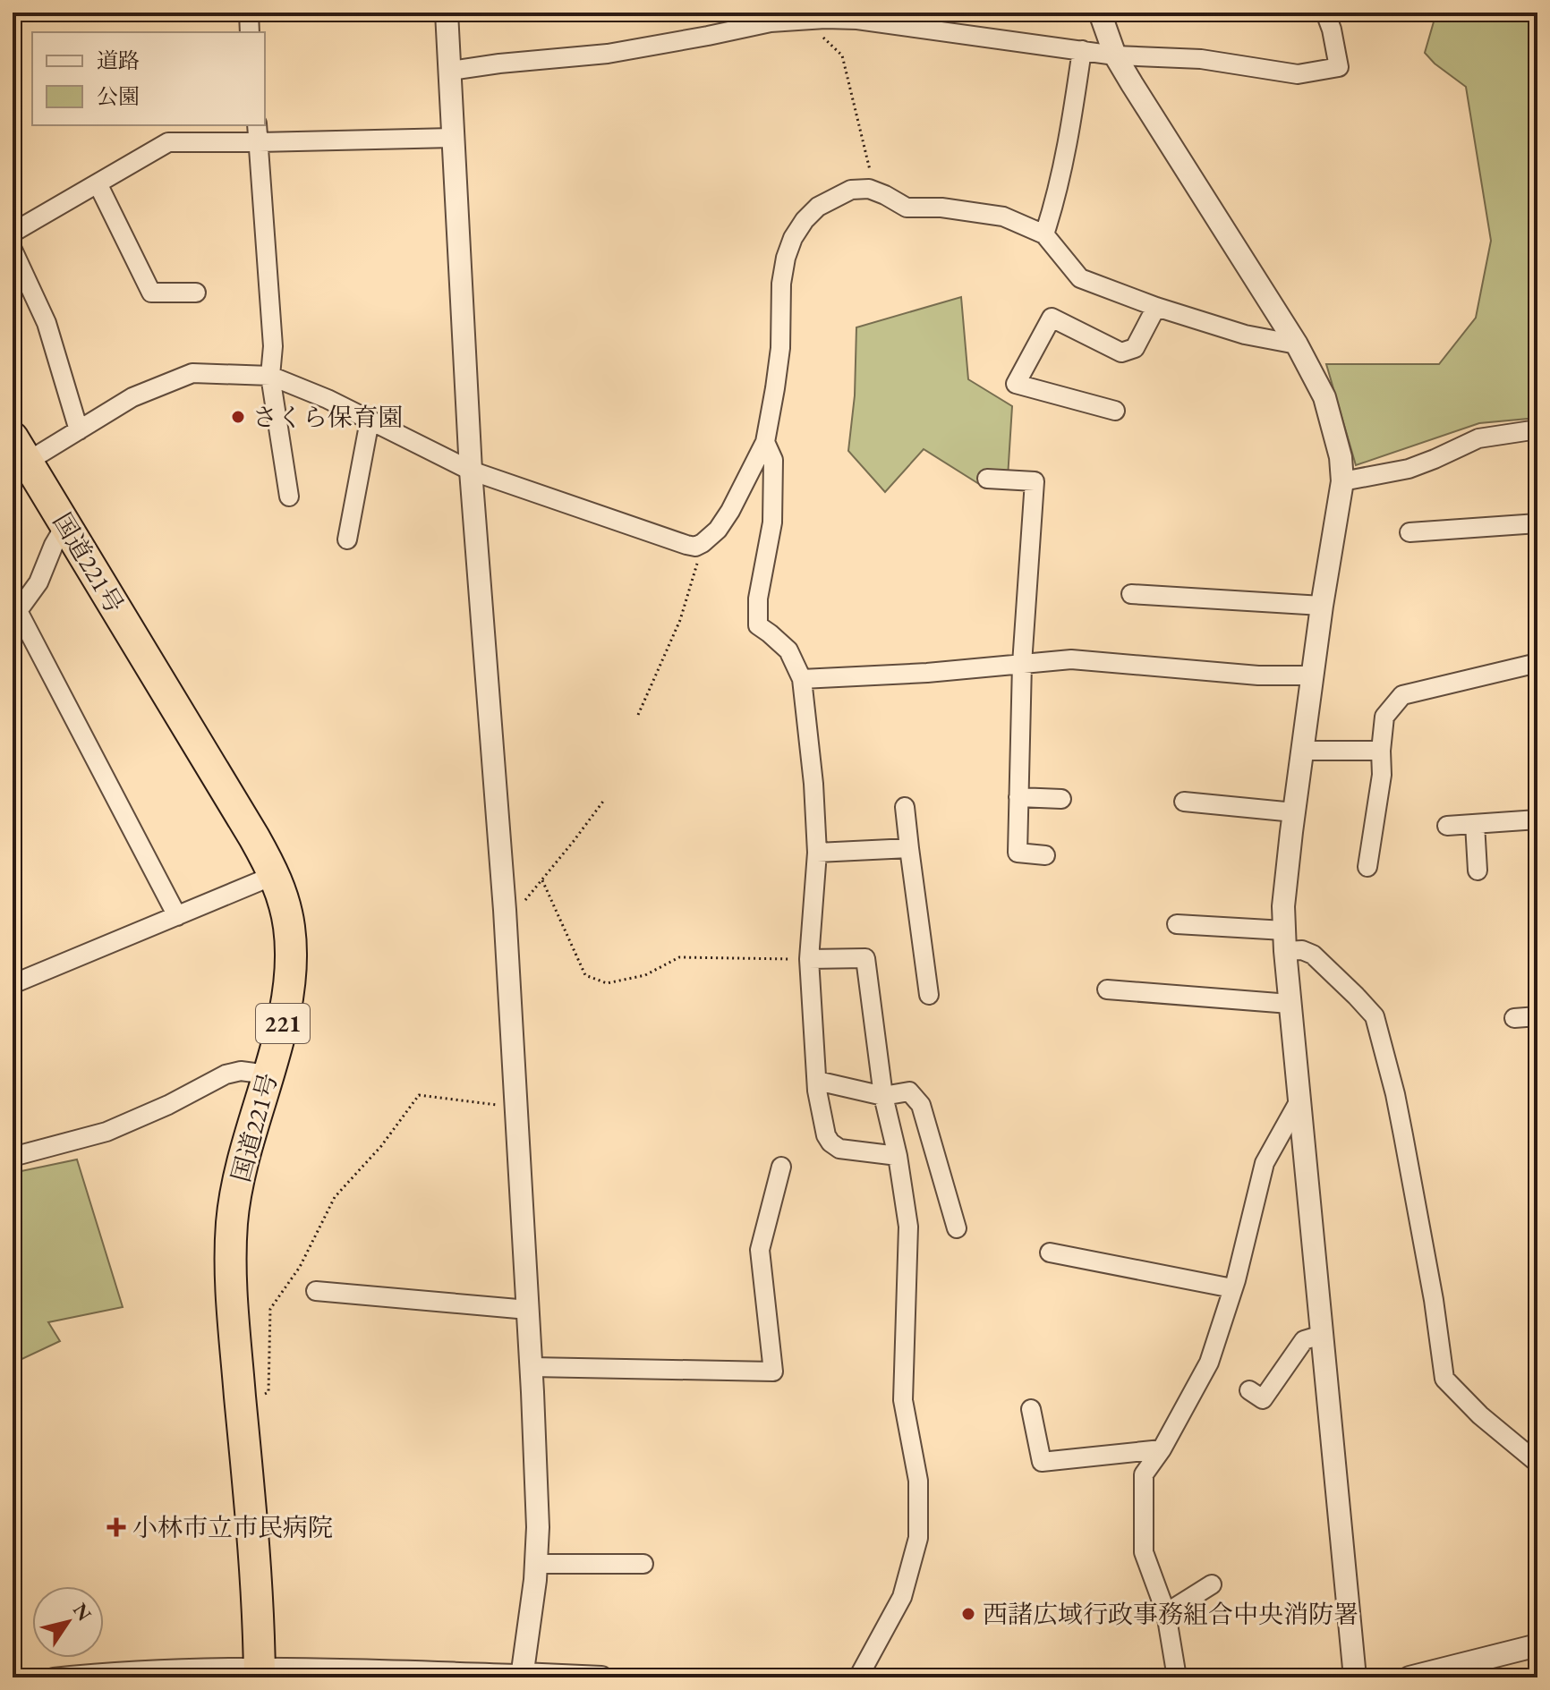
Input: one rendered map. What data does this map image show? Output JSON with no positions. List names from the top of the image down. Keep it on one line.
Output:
{"streets":{"highway":["国道221号","221"]},"places":{"other":["さくら保育園","西諸広域行政事務組合中央消防署"],"health":["小林市立市民病院"]},"legend":["道路","公園"],"north":"top right"}
